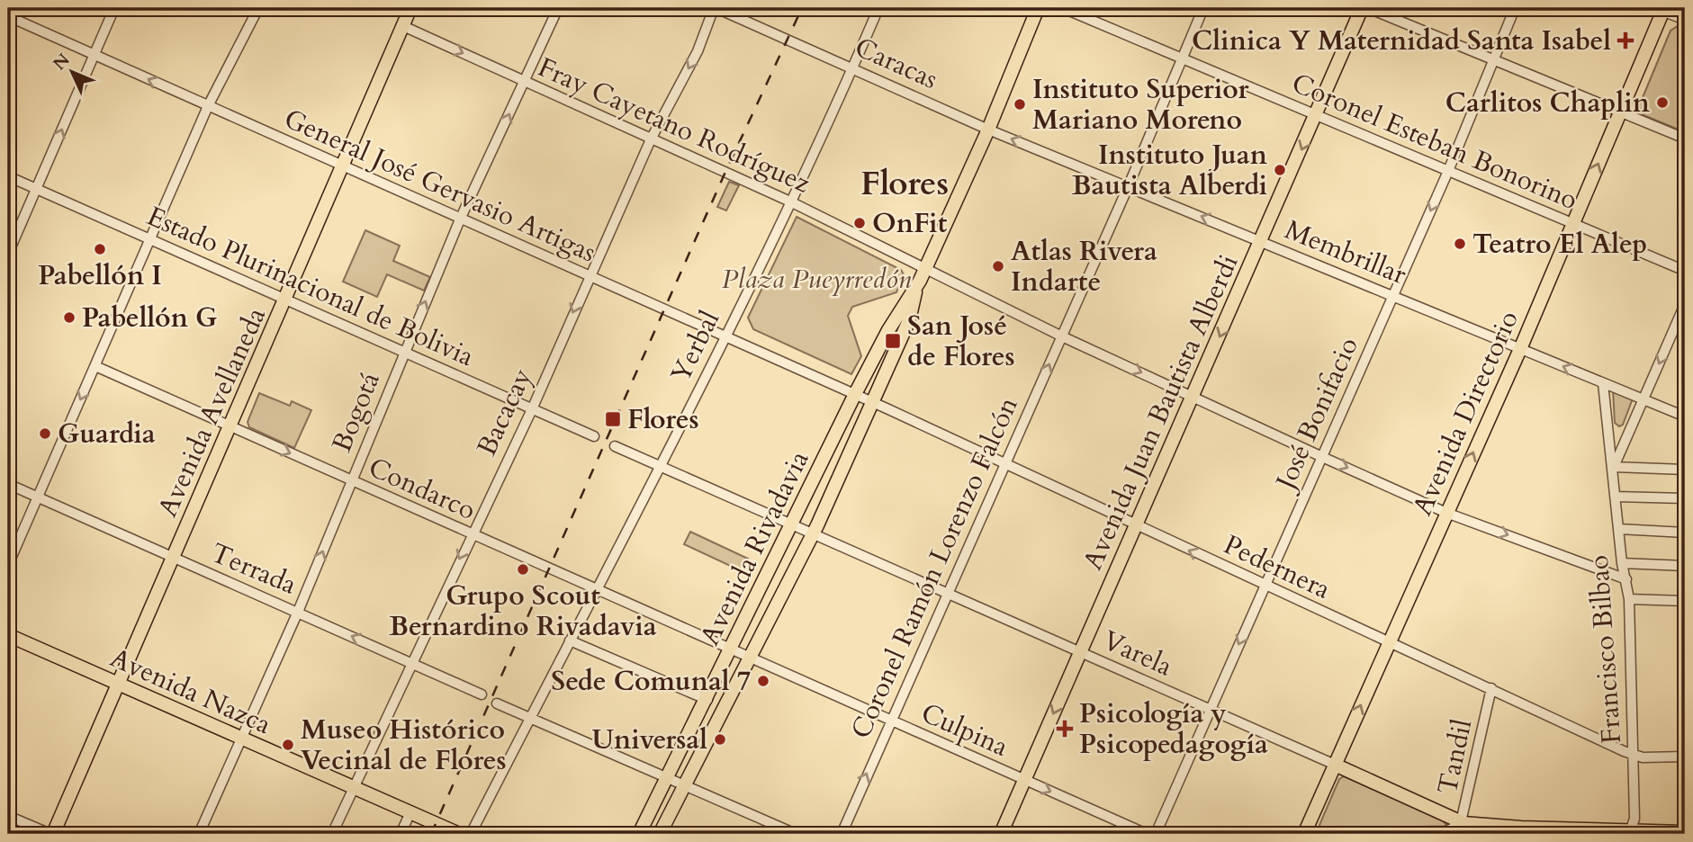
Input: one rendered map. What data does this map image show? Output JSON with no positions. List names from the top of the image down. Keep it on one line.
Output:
{"streets":{"main road":["Avenida Avellaneda","Avenida Juan Bautista Alberdi","Avenida Directorio","Avenida Rivadavia","Varela","Avenida Nazca"],"street":["Caracas","Fray Cayetano Rodríguez","Coronel Esteban Bonorino","General José Gervasio Artigas","Membrillar","Estado Plurinacional de Bolivia","Yerbal","Bogotá","Bacacay","José Bonifacio","Condarco","Pedernera","Coronel Ramón Lorenzo Falcón","Terrada","Francisco Bilbao","Culpina","Tandil"]},"crossings":[["Caracas","Membrillar"],["Caracas","Yerbal"],["Caracas","Bacacay"],["Caracas","Avenida Rivadavia"],["Fray Cayetano Rodríguez","Yerbal"],["Fray Cayetano Rodríguez","Avenida Avellaneda"],["Fray Cayetano Rodríguez","Bogotá"],["Fray Cayetano Rodríguez","Bacacay"],["Fray Cayetano Rodríguez","Avenida Juan Bautista Alberdi"],["Fray Cayetano Rodríguez","José Bonifacio"],["Fray Cayetano Rodríguez","Avenida Directorio"],["Fray Cayetano Rodríguez","Avenida Rivadavia"],["Fray Cayetano Rodríguez","Coronel Ramón Lorenzo Falcón"],["Fray Cayetano Rodríguez","Francisco Bilbao"],["Coronel Esteban Bonorino","Avenida Juan Bautista Alberdi"],["Coronel Esteban Bonorino","José Bonifacio"],["Coronel Esteban Bonorino","Avenida Directorio"],["Coronel Esteban Bonorino","Coronel Ramón Lorenzo Falcón"],["General José Gervasio Artigas","Yerbal"],["General José Gervasio Artigas","Avenida Avellaneda"],["General José Gervasio Artigas","Bogotá"],["General José Gervasio Artigas","Bacacay"],["General José Gervasio Artigas","Avenida Rivadavia"],["General José Gervasio Artigas","Pedernera"],["Membrillar","Avenida Juan Bautista Alberdi"],["Membrillar","José Bonifacio"],["Membrillar","Avenida Directorio"],["Membrillar","Avenida Rivadavia"],["Membrillar","Coronel Ramón Lorenzo Falcón"],["Membrillar","Francisco Bilbao"],["Estado Plurinacional de Bolivia","Avenida Avellaneda"],["Estado Plurinacional de Bolivia","Bogotá"],["Estado Plurinacional de Bolivia","Bacacay"],["Yerbal","Condarco"],["Avenida Avellaneda","Condarco"],["Avenida Avellaneda","Terrada"],["Avenida Avellaneda","Avenida Nazca"],["Bogotá","Condarco"],["Bogotá","Terrada"],["Bogotá","Avenida Nazca"],["Bacacay","Condarco"],["Bacacay","Terrada"],["Bacacay","Avenida Nazca"],["Avenida Juan Bautista Alberdi","Pedernera"],["Avenida Juan Bautista Alberdi","Varela"],["Avenida Juan Bautista Alberdi","Culpina"],["José Bonifacio","Pedernera"],["José Bonifacio","Varela"],["Avenida Directorio","Pedernera"],["Avenida Directorio","Varela"],["Condarco","Avenida Rivadavia"],["Condarco","Culpina"],["Avenida Rivadavia","Pedernera"],["Avenida Rivadavia","Varela"],["Avenida Rivadavia","Culpina"],["Pedernera","Coronel Ramón Lorenzo Falcón"],["Pedernera","Francisco Bilbao"],["Pedernera","Tandil"],["Coronel Ramón Lorenzo Falcón","Varela"],["Coronel Ramón Lorenzo Falcón","Culpina"],["Francisco Bilbao","Varela"],["Varela","Tandil"]],"one_way":["Fray Cayetano Rodríguez","Membrillar","Bogotá","Bacacay","Avenida Juan Bautista Alberdi","Avenida Directorio"],"districts":["Flores"],"parks":["Plaza Pueyrredón"],"places":{"health":["Clinica Y Maternidad Santa Isabel","Psicología y Psicopedagogía"],"other":["Carlitos Chaplin","Instituto Superior Mariano Moreno","Instituto Juan Bautista Alberdi","OnFit","Teatro El Alep","Pabellón I","Atlas Rivera Indarte","Pabellón G","Guardia","Grupo Scout Bernardino Rivadavia","Sede Comunal 7","Universal","Museo Histórico Vecinal de Flores"],"transit":["San José de Flores","Flores"]},"north":"top left"}
